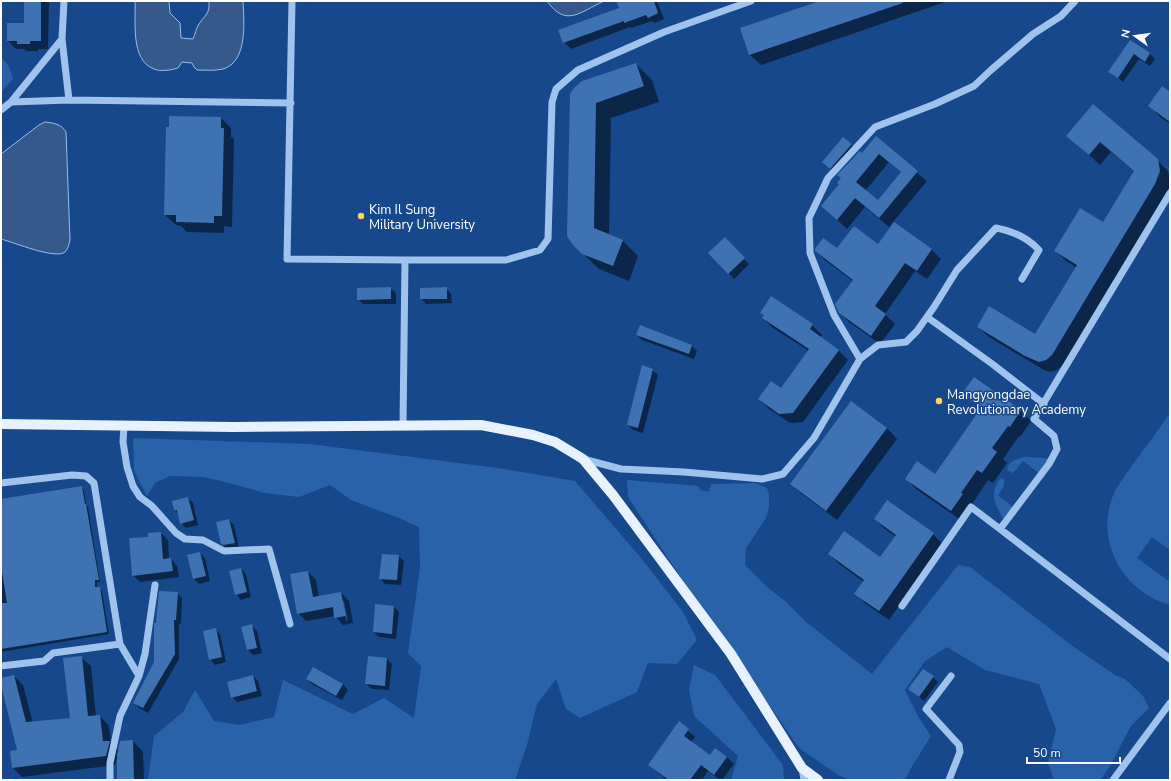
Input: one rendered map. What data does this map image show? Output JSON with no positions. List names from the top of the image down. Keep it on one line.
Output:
{"places":["Kim Il Sung Military University","Mangyongdae Revolutionary Academy"],"scale_bar":"50 m","north":"left"}
